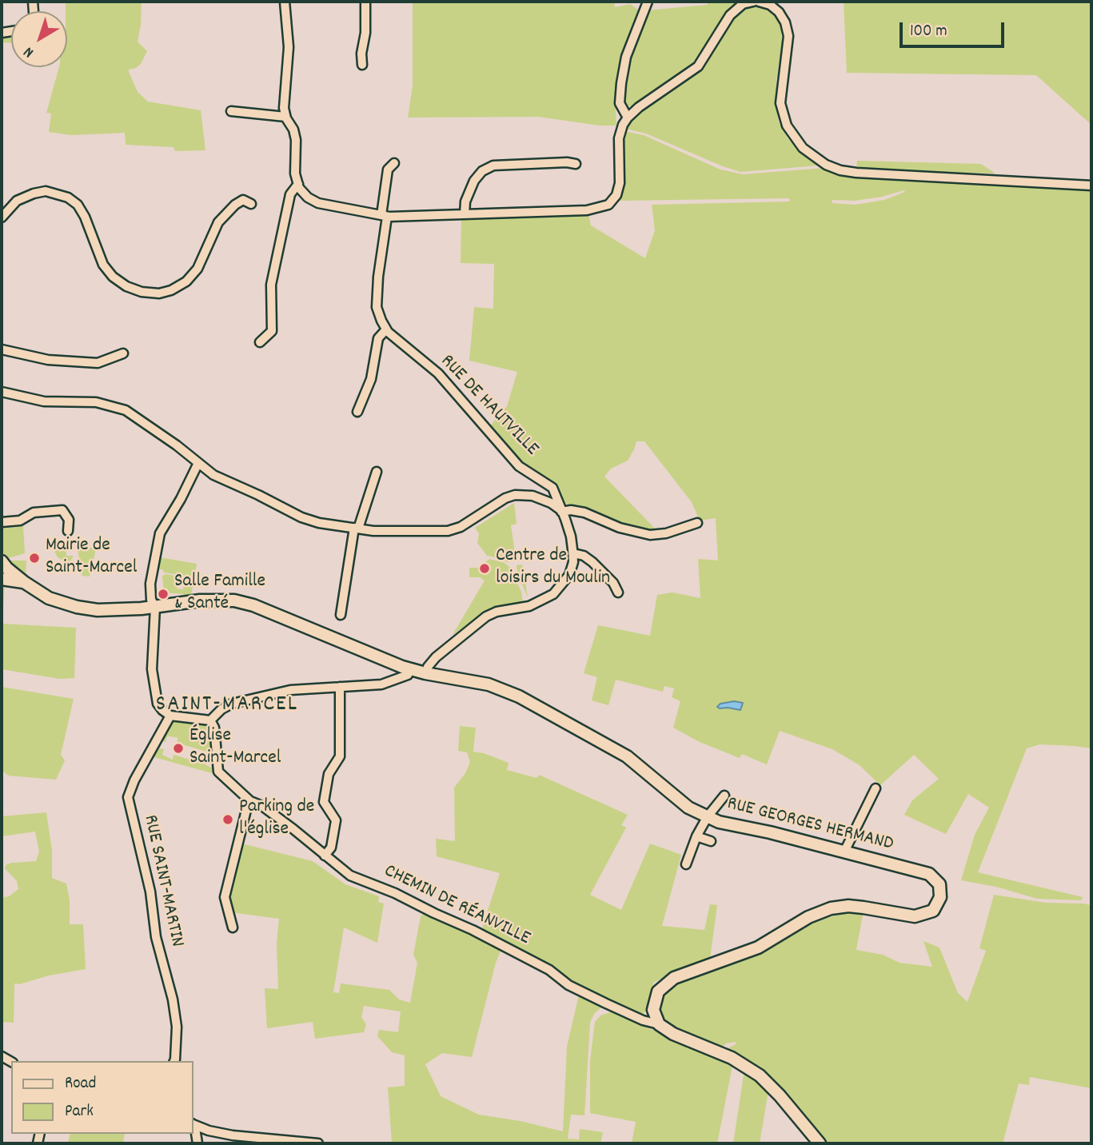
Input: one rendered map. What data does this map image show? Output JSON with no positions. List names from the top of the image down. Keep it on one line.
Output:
{"streets":{"street":["RUE DE HAUTVILLE","RUE GEORGES HERMAND","RUE SAINT-MARTIN","CHEMIN DE RÉANVILLE"]},"crossings":[["RUE DE HAUTVILLE","RUE GEORGES HERMAND"],["RUE GEORGES HERMAND","CHEMIN DE RÉANVILLE"]],"districts":["SAINT-MARCEL"],"places":["Mairie de Saint-Marcel","Centre de loisirs du Moulin","Salle Famille & Santé","Église Saint-Marcel","Parking de l'église"],"legend":["Road","Park"],"scale_bar":"100 m","north":"bottom left"}
